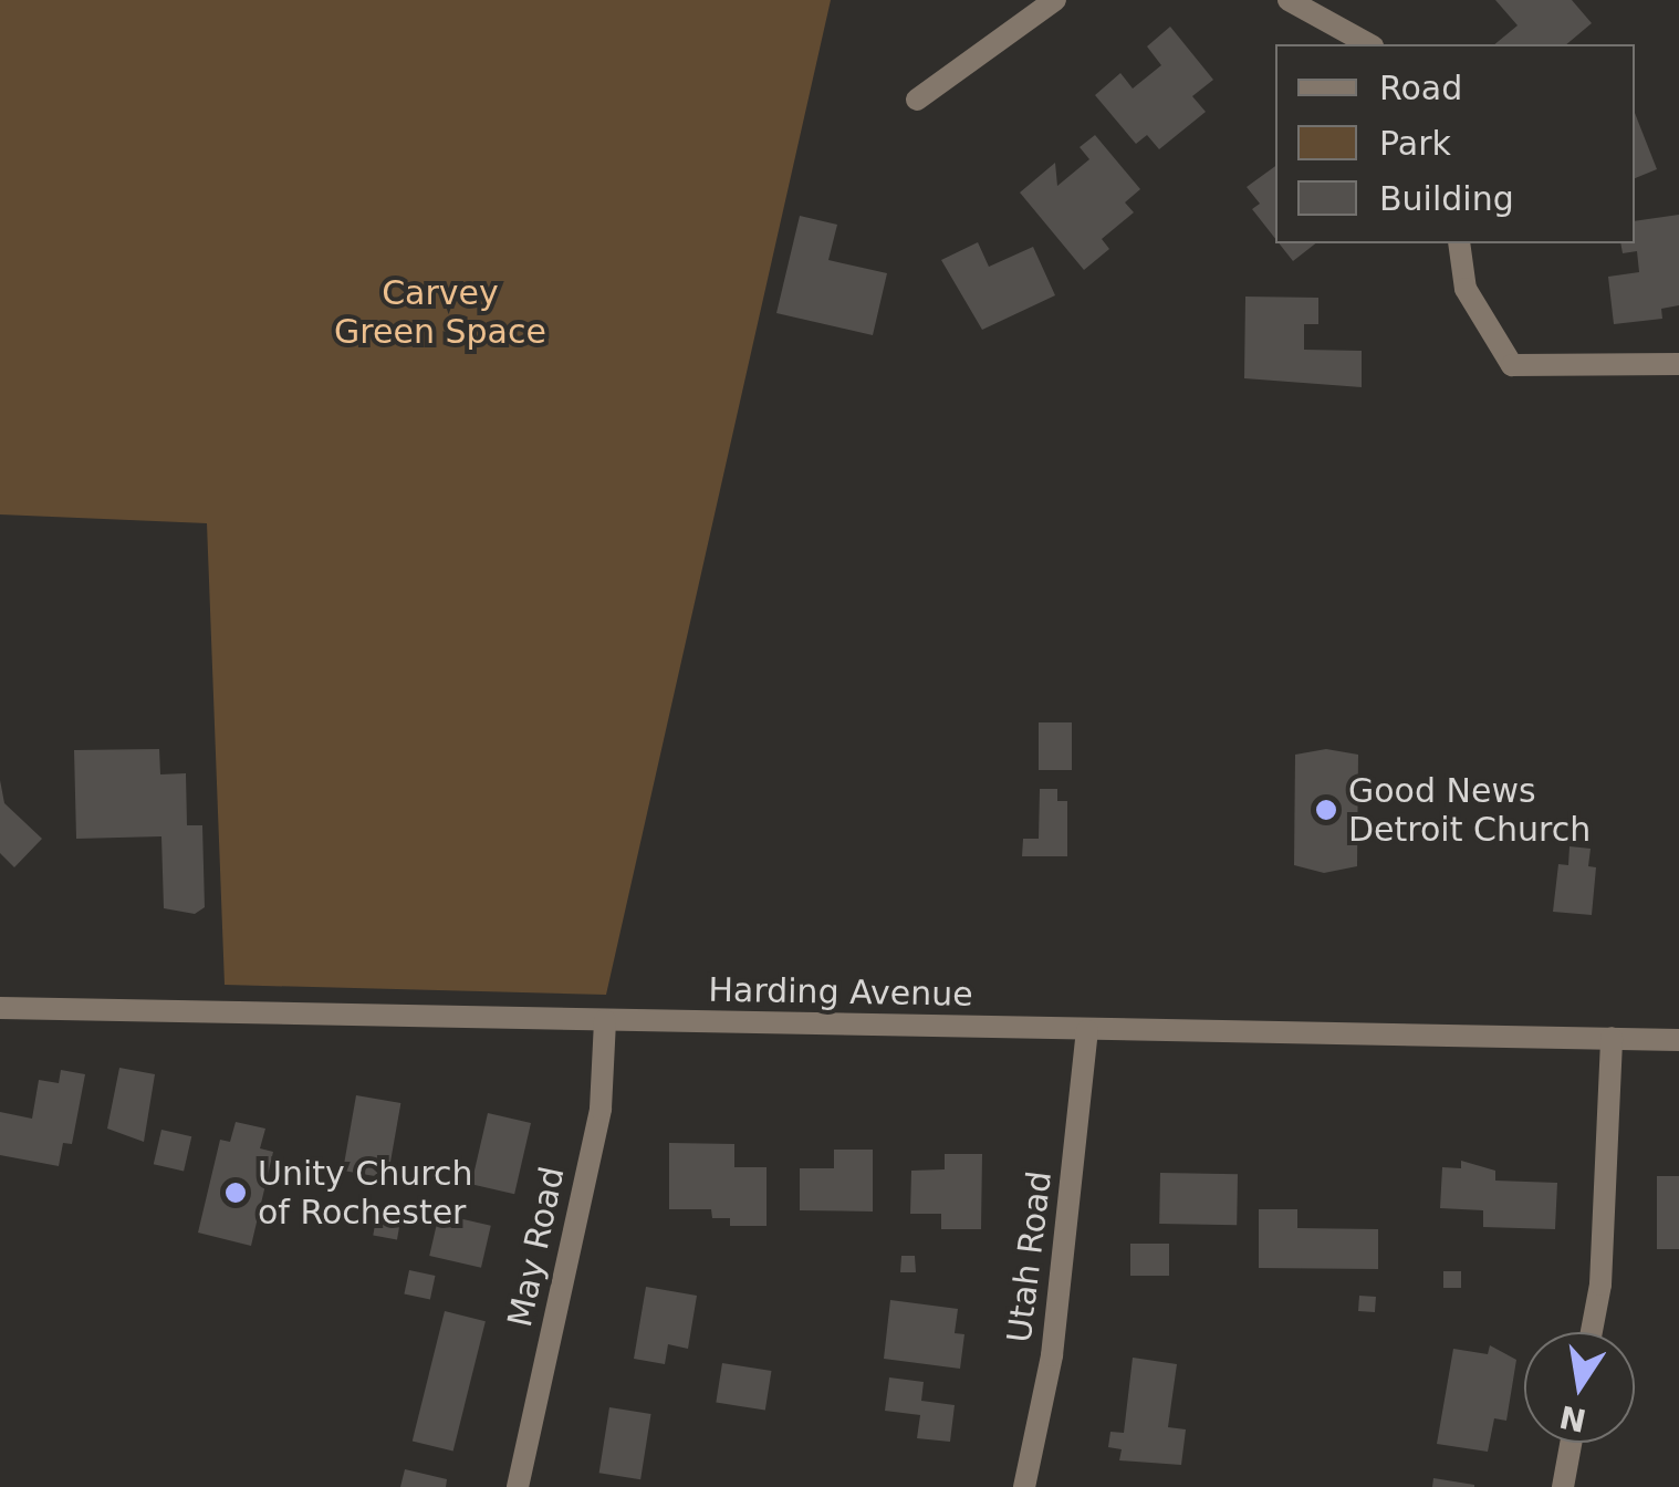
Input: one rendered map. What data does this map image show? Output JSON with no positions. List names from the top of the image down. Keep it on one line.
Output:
{"streets":{"street":["Harding Avenue","May Road","Utah Road"]},"crossings":[["Harding Avenue","May Road"],["Harding Avenue","Utah Road"]],"parks":["Carvey Green Space"],"places":["Good News Detroit Church","Unity Church of Rochester"],"legend":["Road","Park","Building"],"north":"bottom"}
